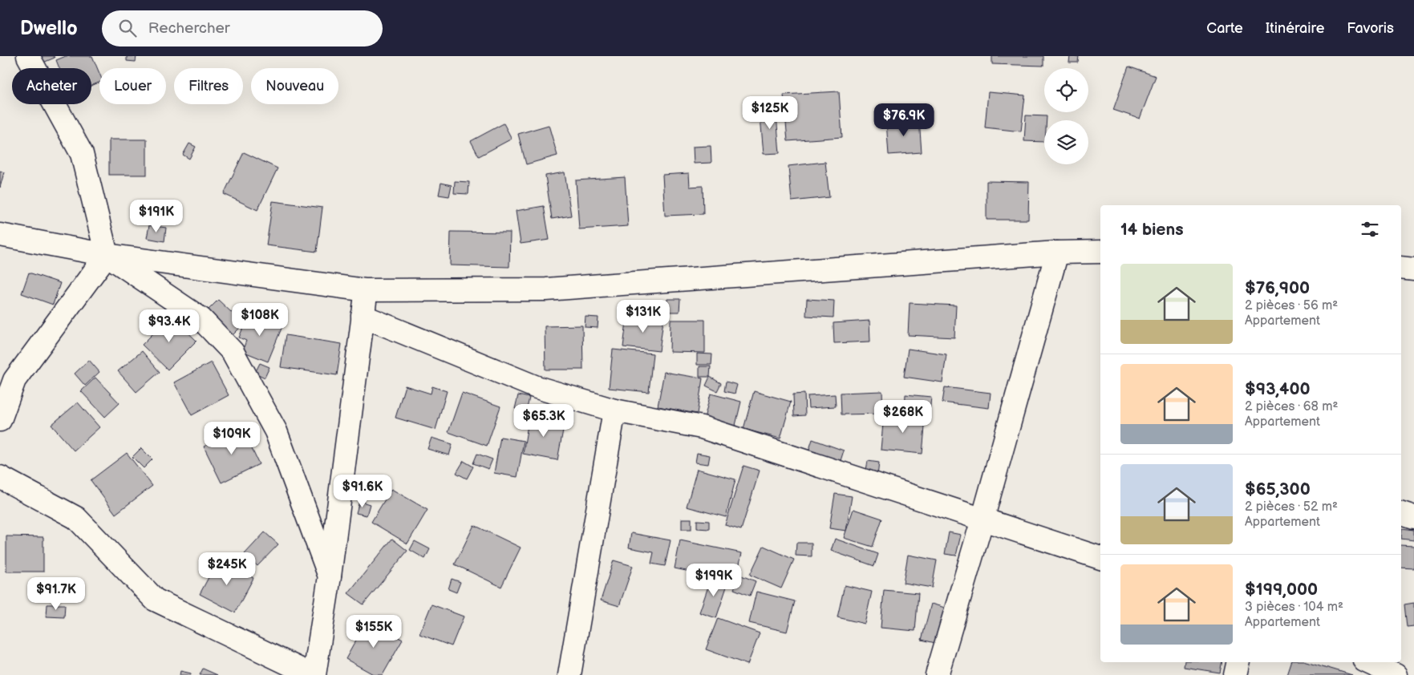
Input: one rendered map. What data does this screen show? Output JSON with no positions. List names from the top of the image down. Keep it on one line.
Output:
{"page":{"header":"Dwello","search":"Rechercher","nav":["Carte","Itinéraire","Favoris"],"chip":["Acheter","Louer","Filtres","Nouveau"],"price":["$125K","$76.9K","$191K","$131K","$108K","$93.4K","$268K","$65.3K","$109K","$91.6K","$245K","$199K","$91.7K","$155K"],"heading":"14 biens","list":[{"name":"$76,900","note":"2 pièces · 56 m² · Appartement"},{"name":"$93,400","note":"2 pièces · 68 m² · Appartement"},{"name":"$65,300","note":"2 pièces · 52 m² · Appartement"},{"name":"$199,000","note":"3 pièces · 104 m² · Appartement"}]}}
